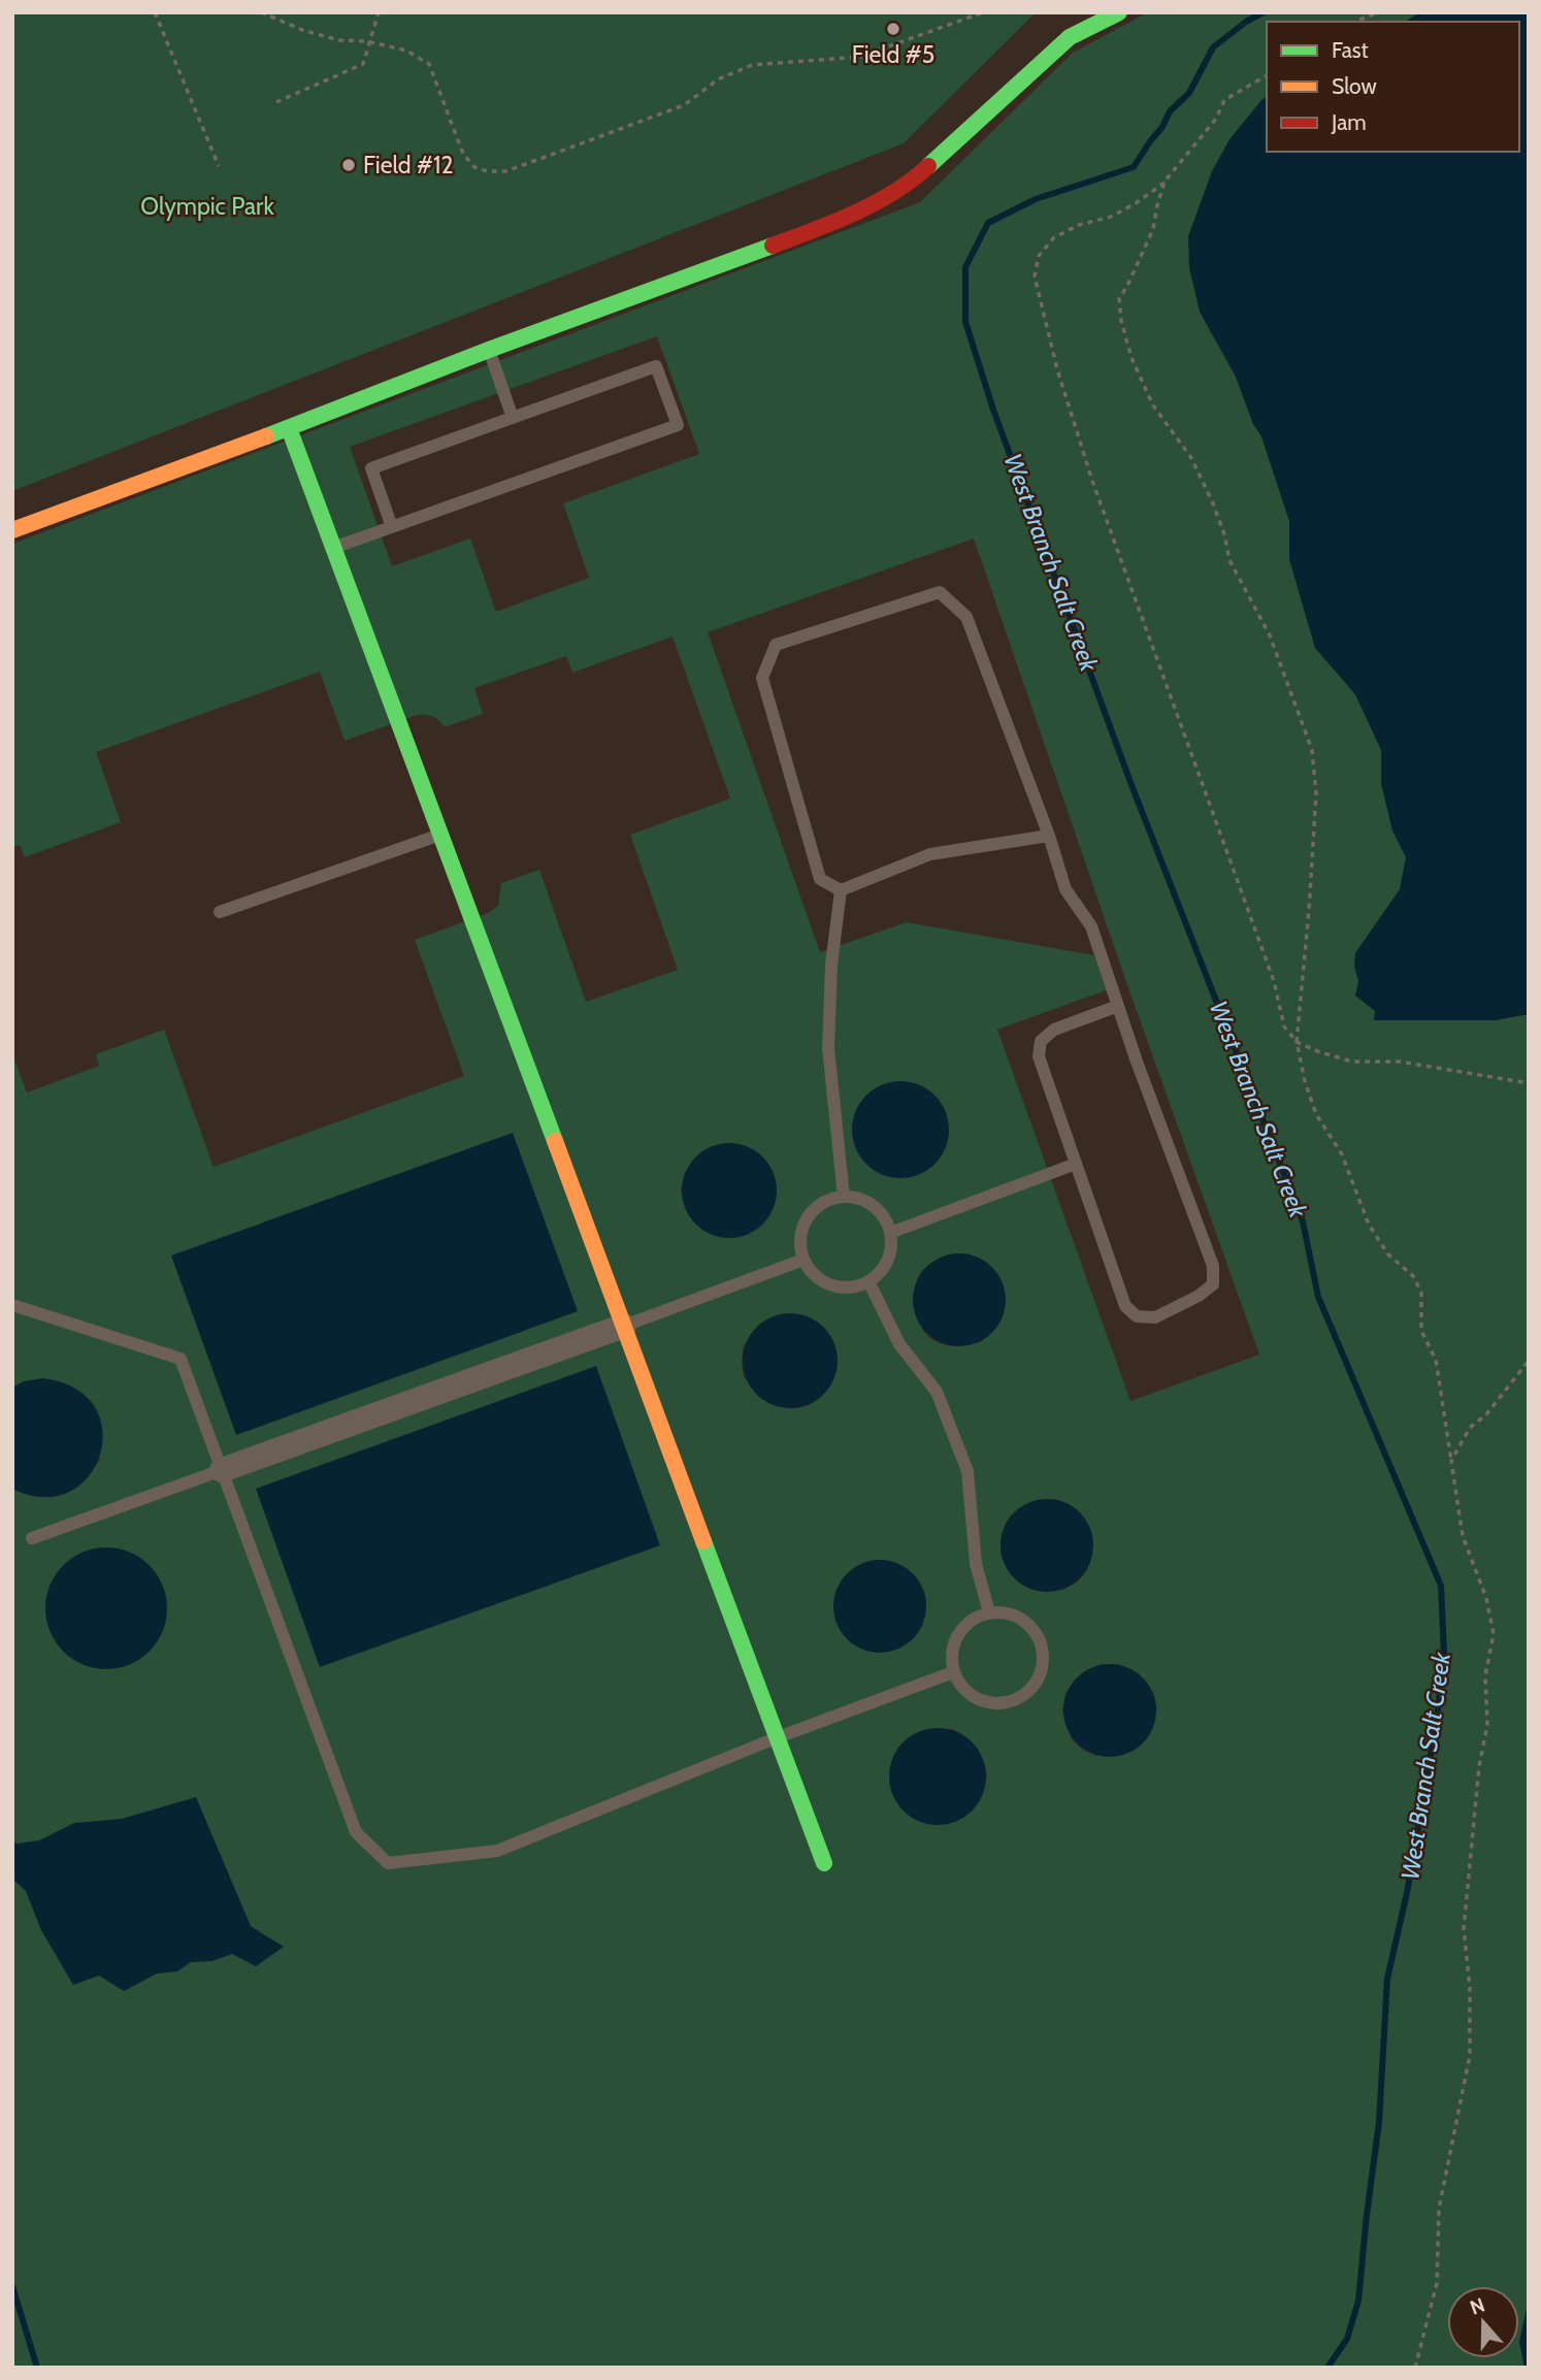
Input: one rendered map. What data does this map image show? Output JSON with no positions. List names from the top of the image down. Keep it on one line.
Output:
{"water":["West Branch Salt Creek"],"parks":["Olympic Park"],"places":["Field #5","Field #12"],"legend":["Fast","Slow","Jam"],"north":"top"}
